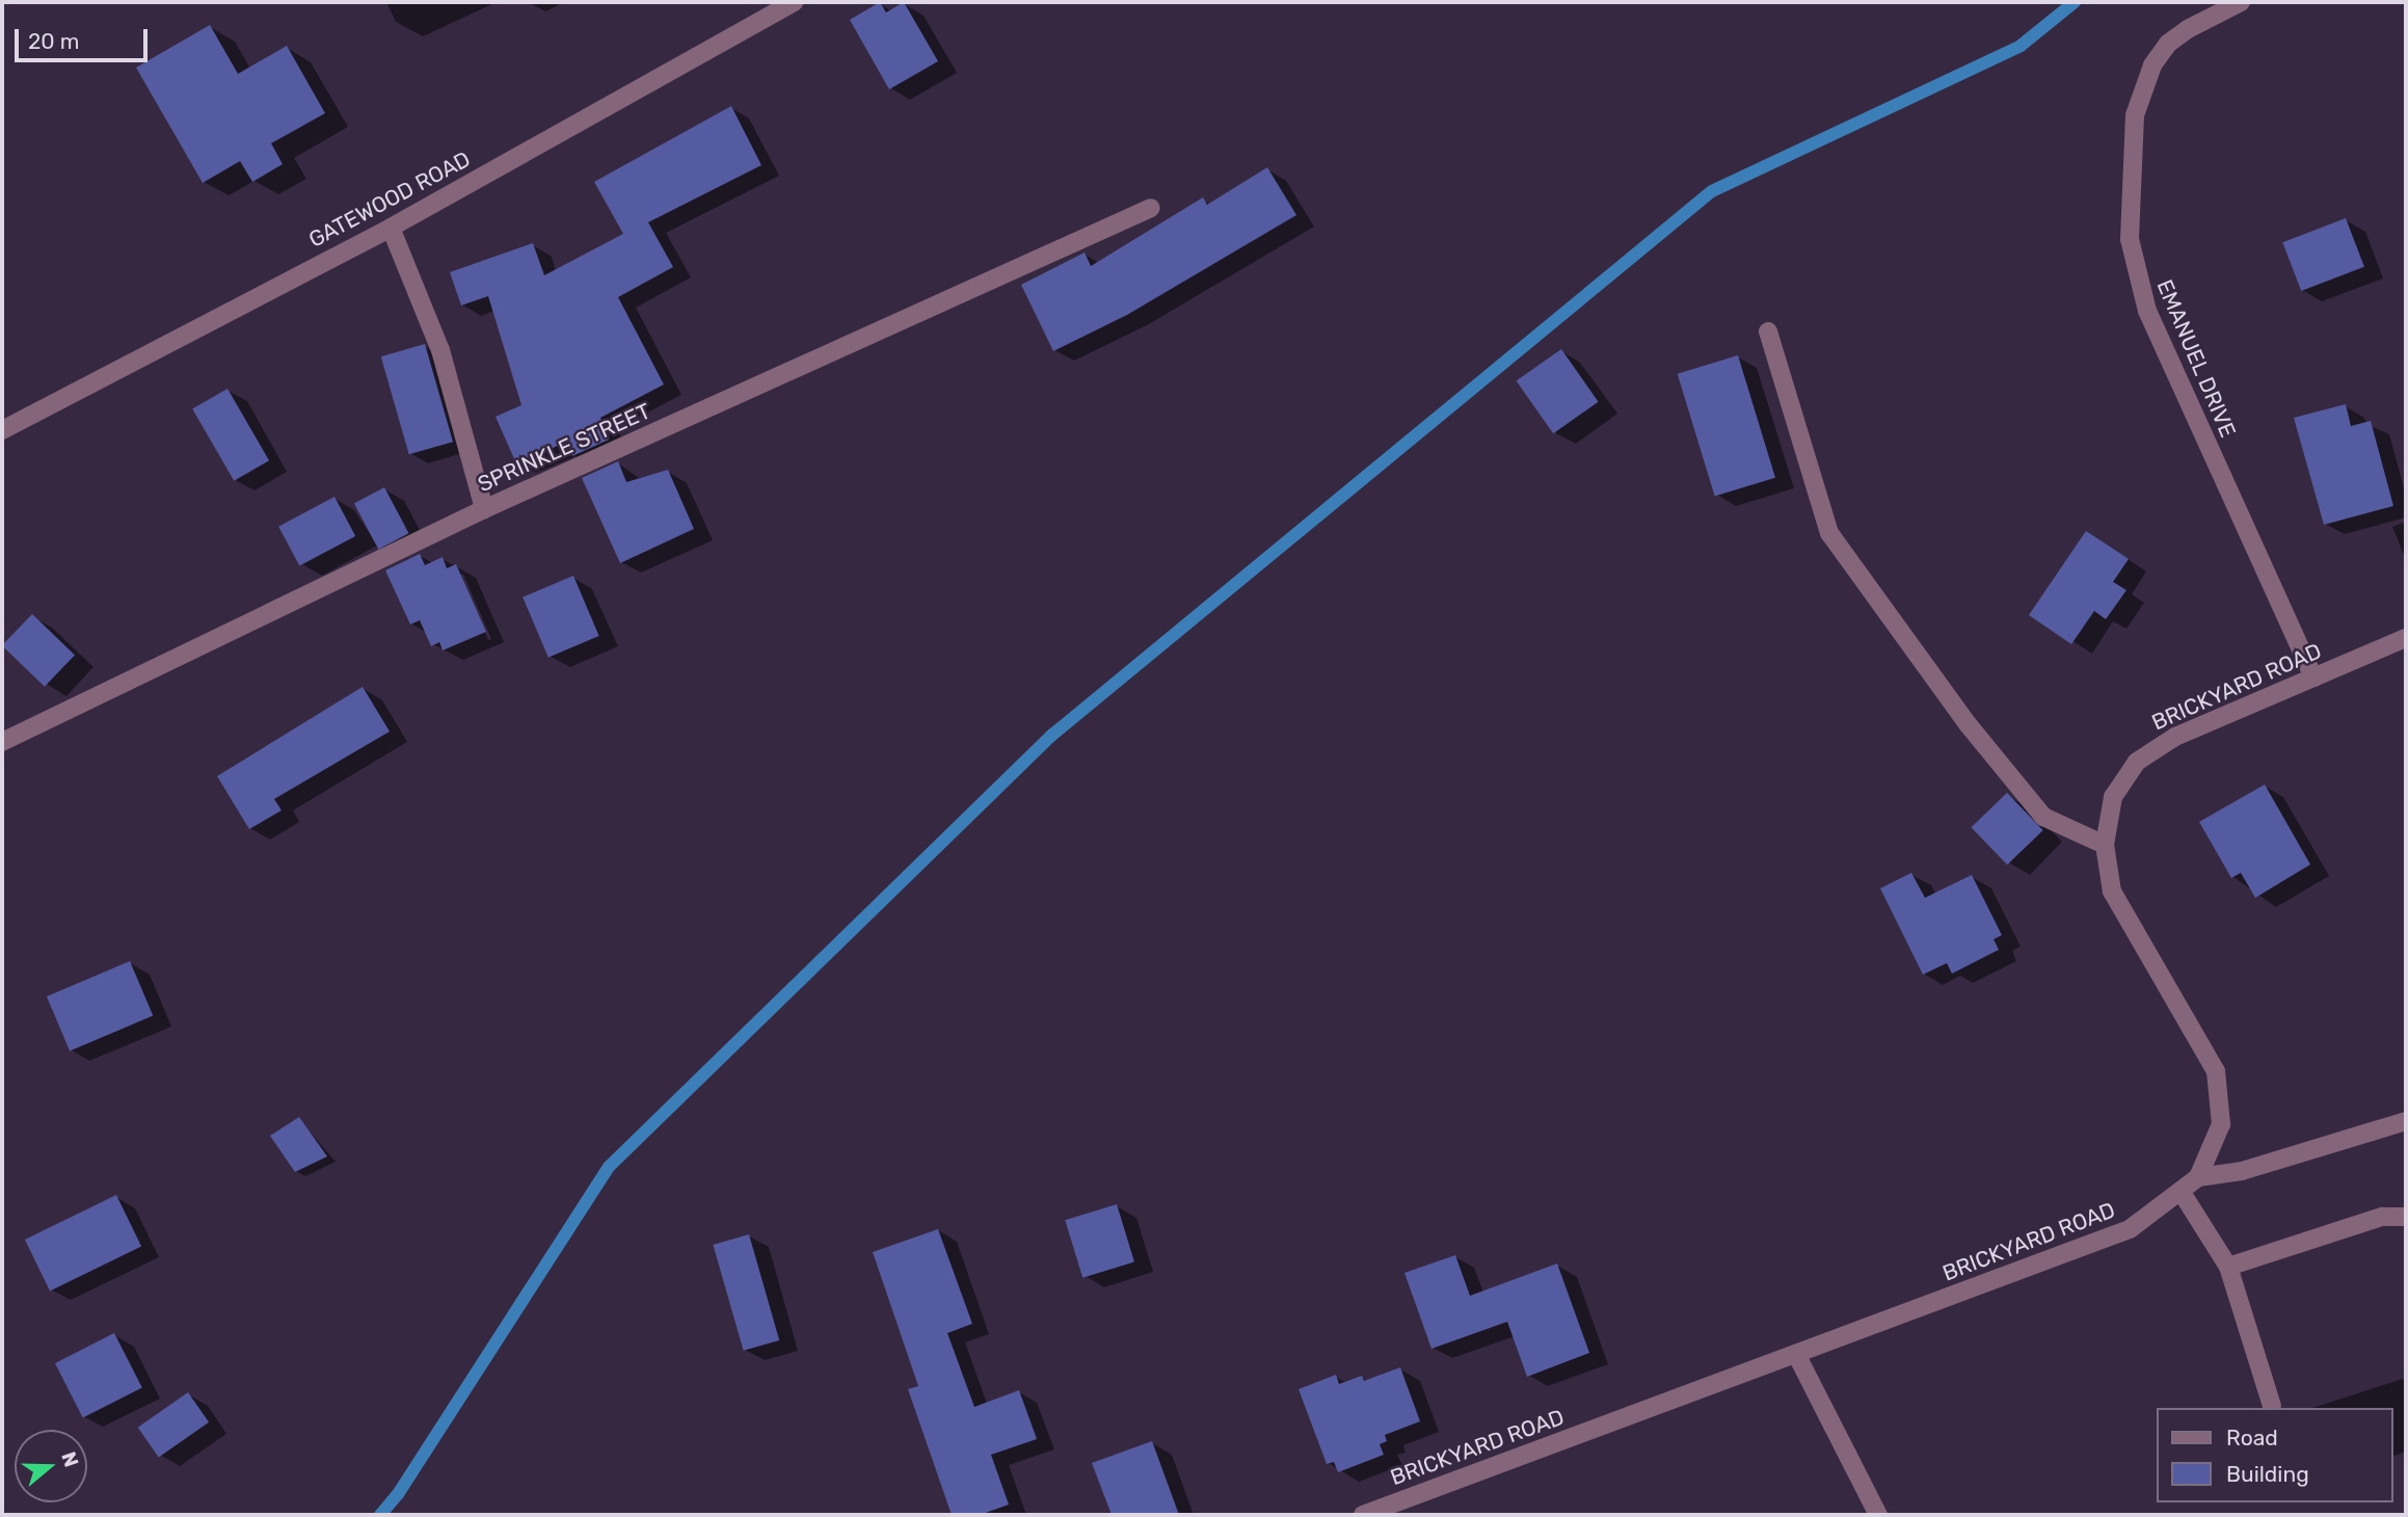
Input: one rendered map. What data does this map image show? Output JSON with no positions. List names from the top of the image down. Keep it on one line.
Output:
{"streets":{"street":["GATEWOOD ROAD","EMANUEL DRIVE","SPRINKLE STREET","BRICKYARD ROAD"]},"crossings":[["EMANUEL DRIVE","BRICKYARD ROAD"]],"legend":["Road","Building"],"scale_bar":"20 m","north":"right"}
